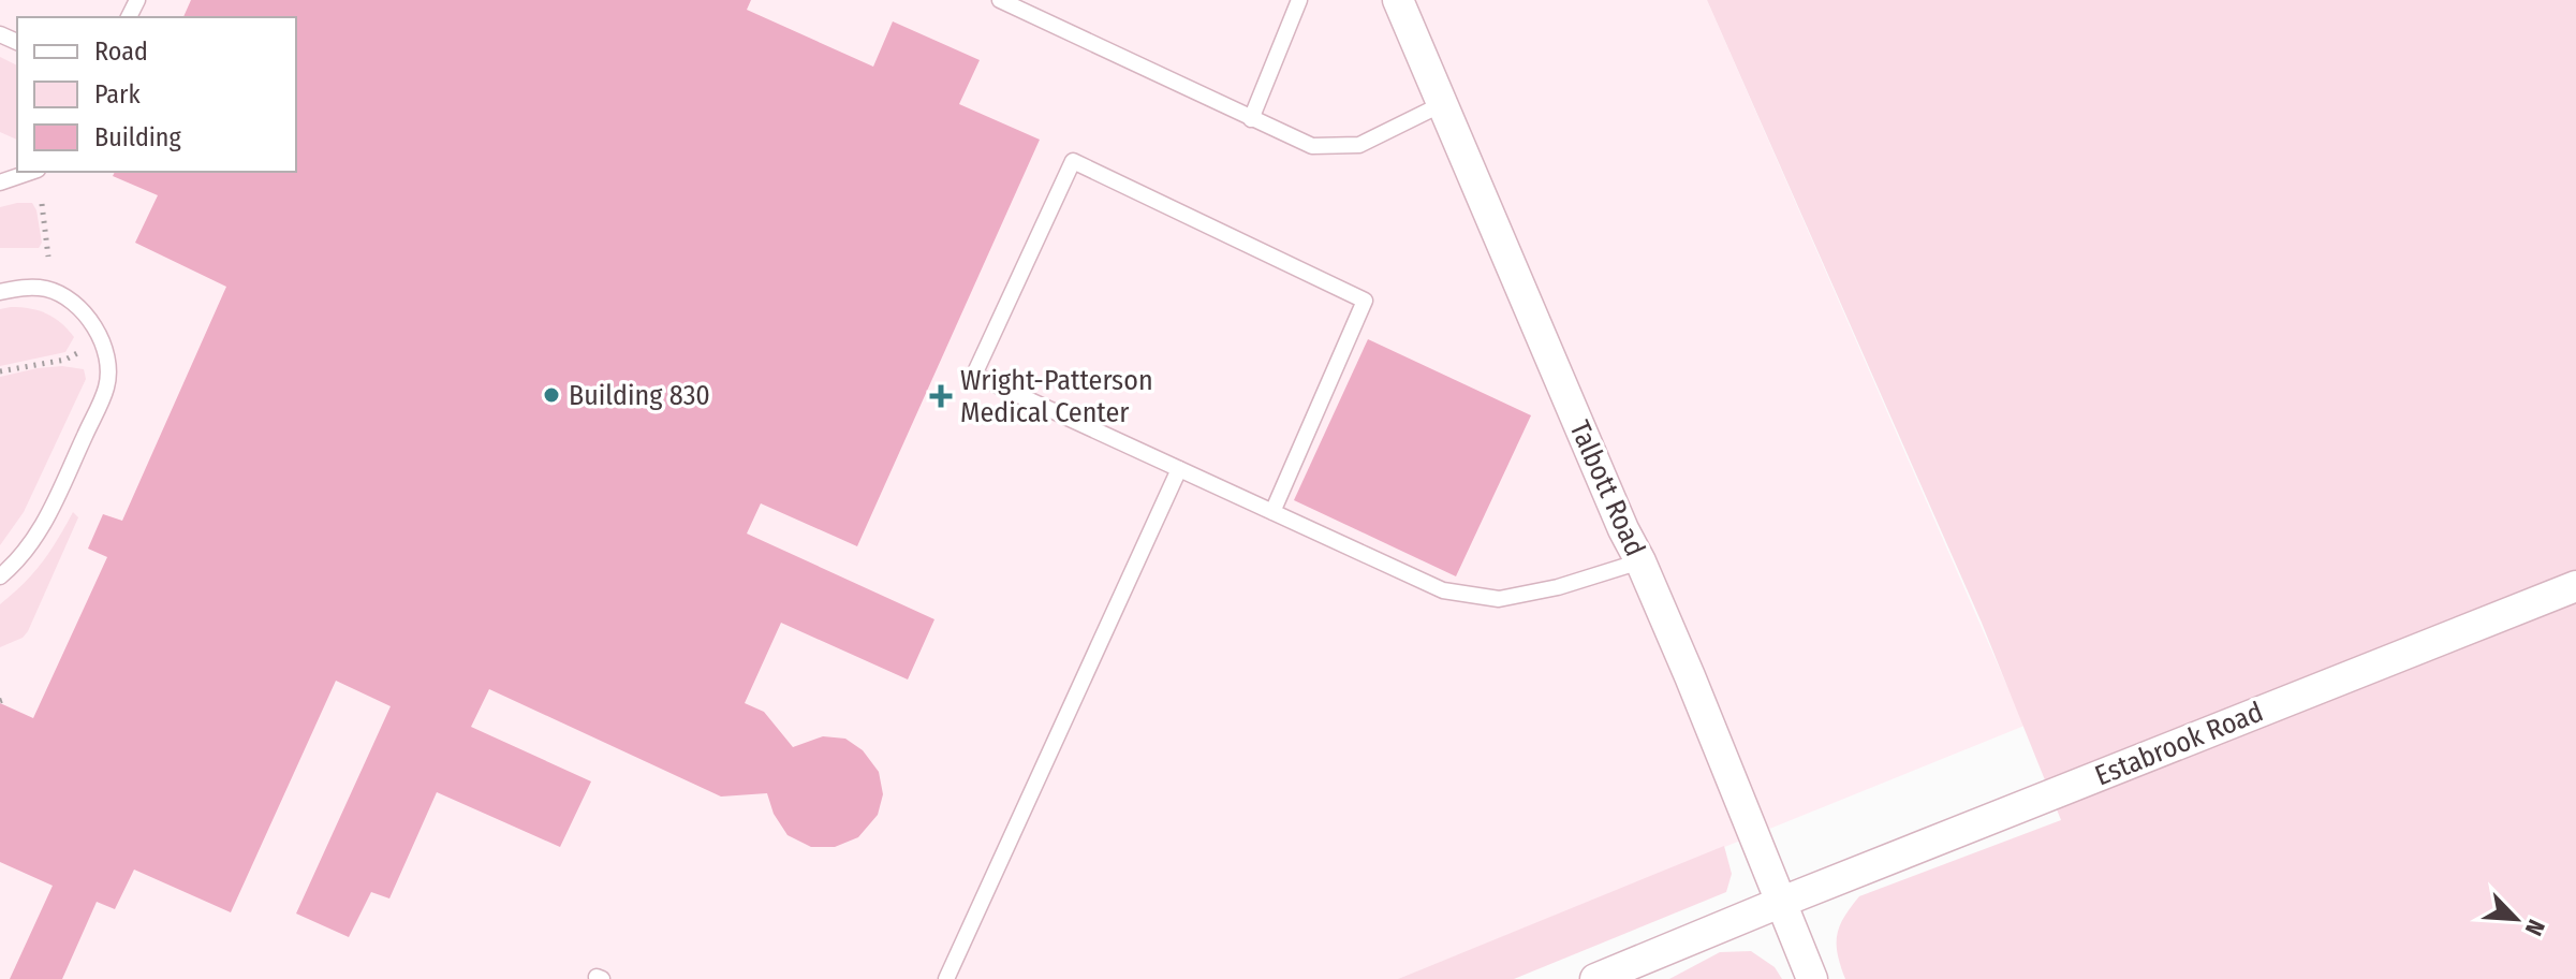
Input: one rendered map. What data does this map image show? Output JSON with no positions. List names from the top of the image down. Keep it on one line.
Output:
{"streets":{"street":["Talbott Road","Estabrook Road"]},"crossings":[["Talbott Road","Estabrook Road"]],"places":{"other":["Building 830"],"health":["Wright-Patterson Medical Center"]},"legend":["Road","Park","Building"],"north":"bottom right"}
